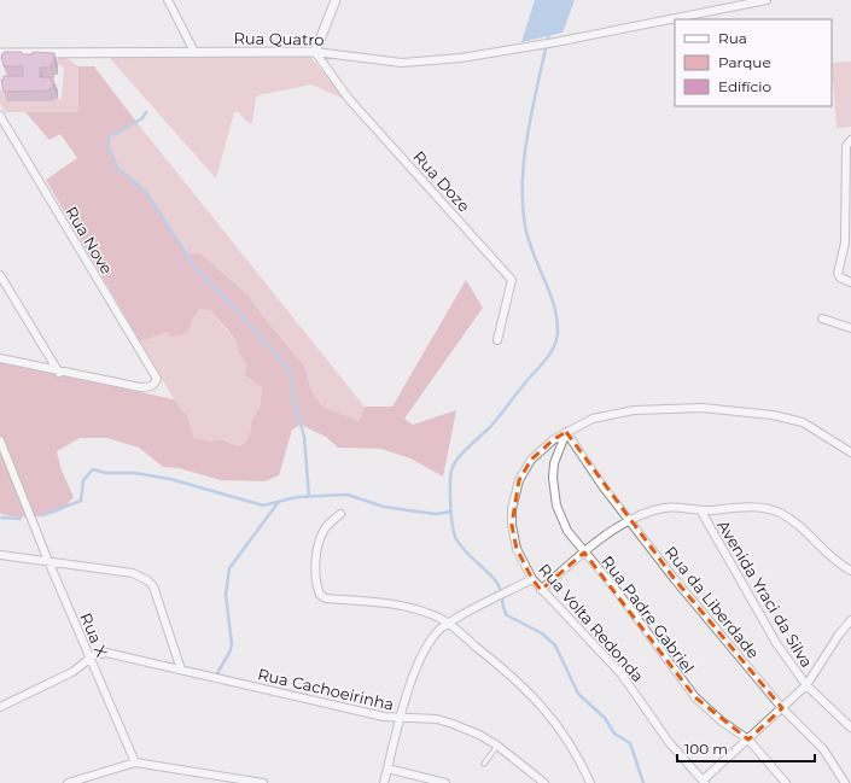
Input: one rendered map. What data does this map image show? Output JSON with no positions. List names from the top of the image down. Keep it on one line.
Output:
{"streets":{"street":["Rua Quatro","Rua Doze","Rua Nove","Avenida Yraci da Silva","Rua da Liberdade","Rua Padre Gabriel","Rua Volta Redonda","Rua X","Rua Cachoeirinha"]},"crossings":[["Rua Quatro","Rua Doze"],["Rua da Liberdade","Rua Padre Gabriel"],["Rua da Liberdade","Rua Volta Redonda"],["Rua Padre Gabriel","Rua Volta Redonda"],["Rua X","Rua Cachoeirinha"]],"legend":["Rua","Parque","Edifício"],"scale_bar":"100 m"}
